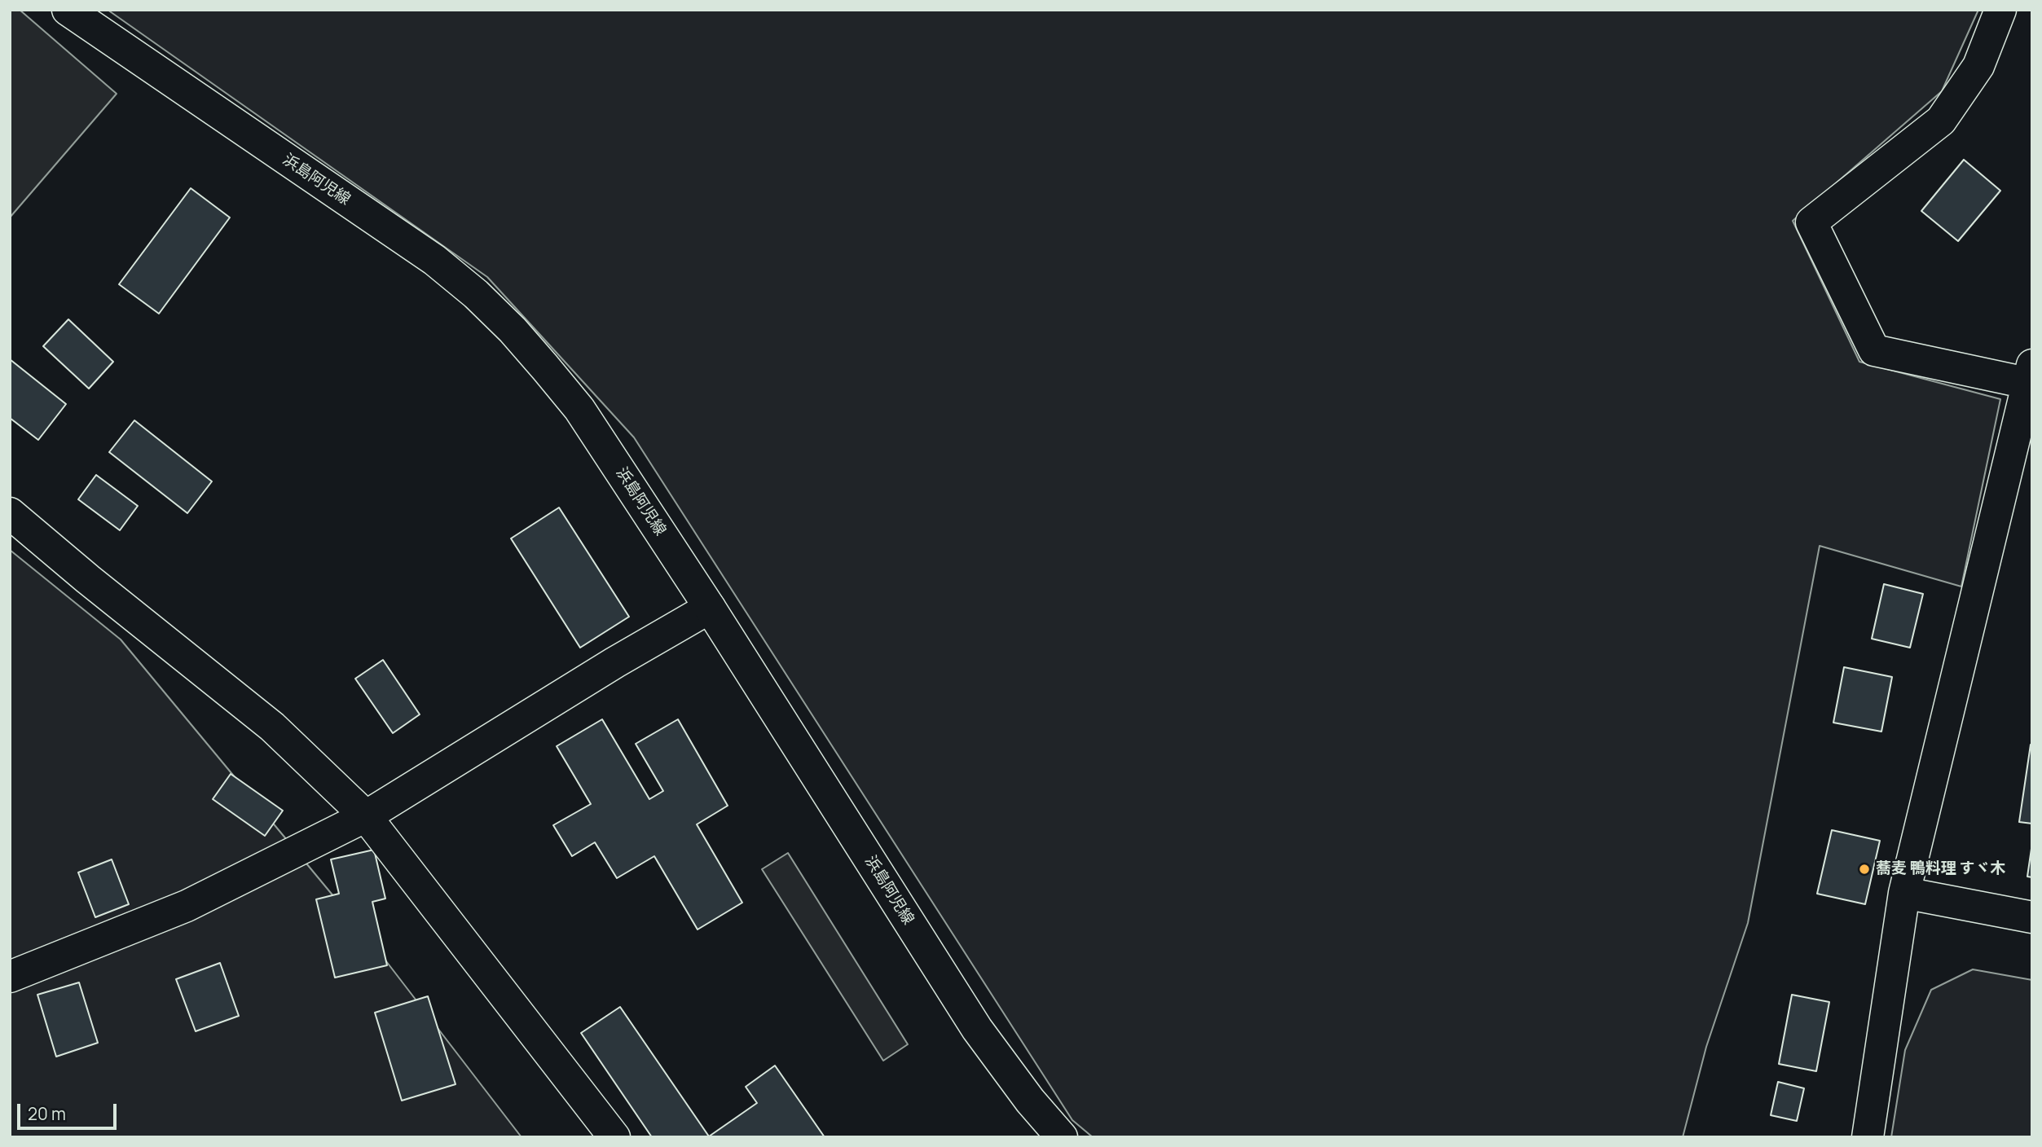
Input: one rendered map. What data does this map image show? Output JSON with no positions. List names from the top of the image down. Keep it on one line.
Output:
{"streets":{"street":["浜島阿児線"]},"places":["蕎麦 鴨料理 すヾ木"],"scale_bar":"20 m"}
